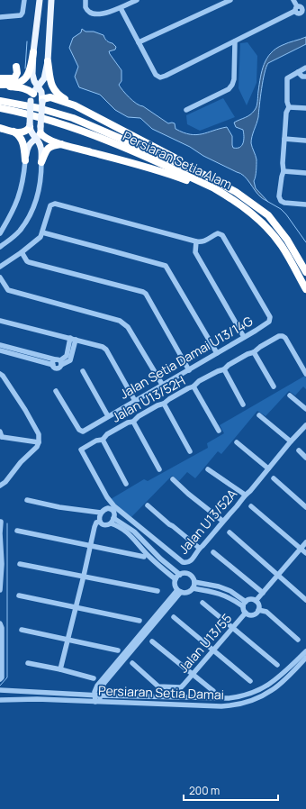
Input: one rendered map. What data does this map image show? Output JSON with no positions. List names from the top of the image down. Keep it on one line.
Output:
{"streets":{"highway":["Persiaran Setia Alam"],"street":["Jalan Setia Damai U13/14G","Jalan U13/52H","Jalan U13/52A","Jalan U13/55","Persiaran Setia Damai"]},"crossings":[["Jalan U13/52H","Jalan U13/52A"]],"scale_bar":"200 m"}
